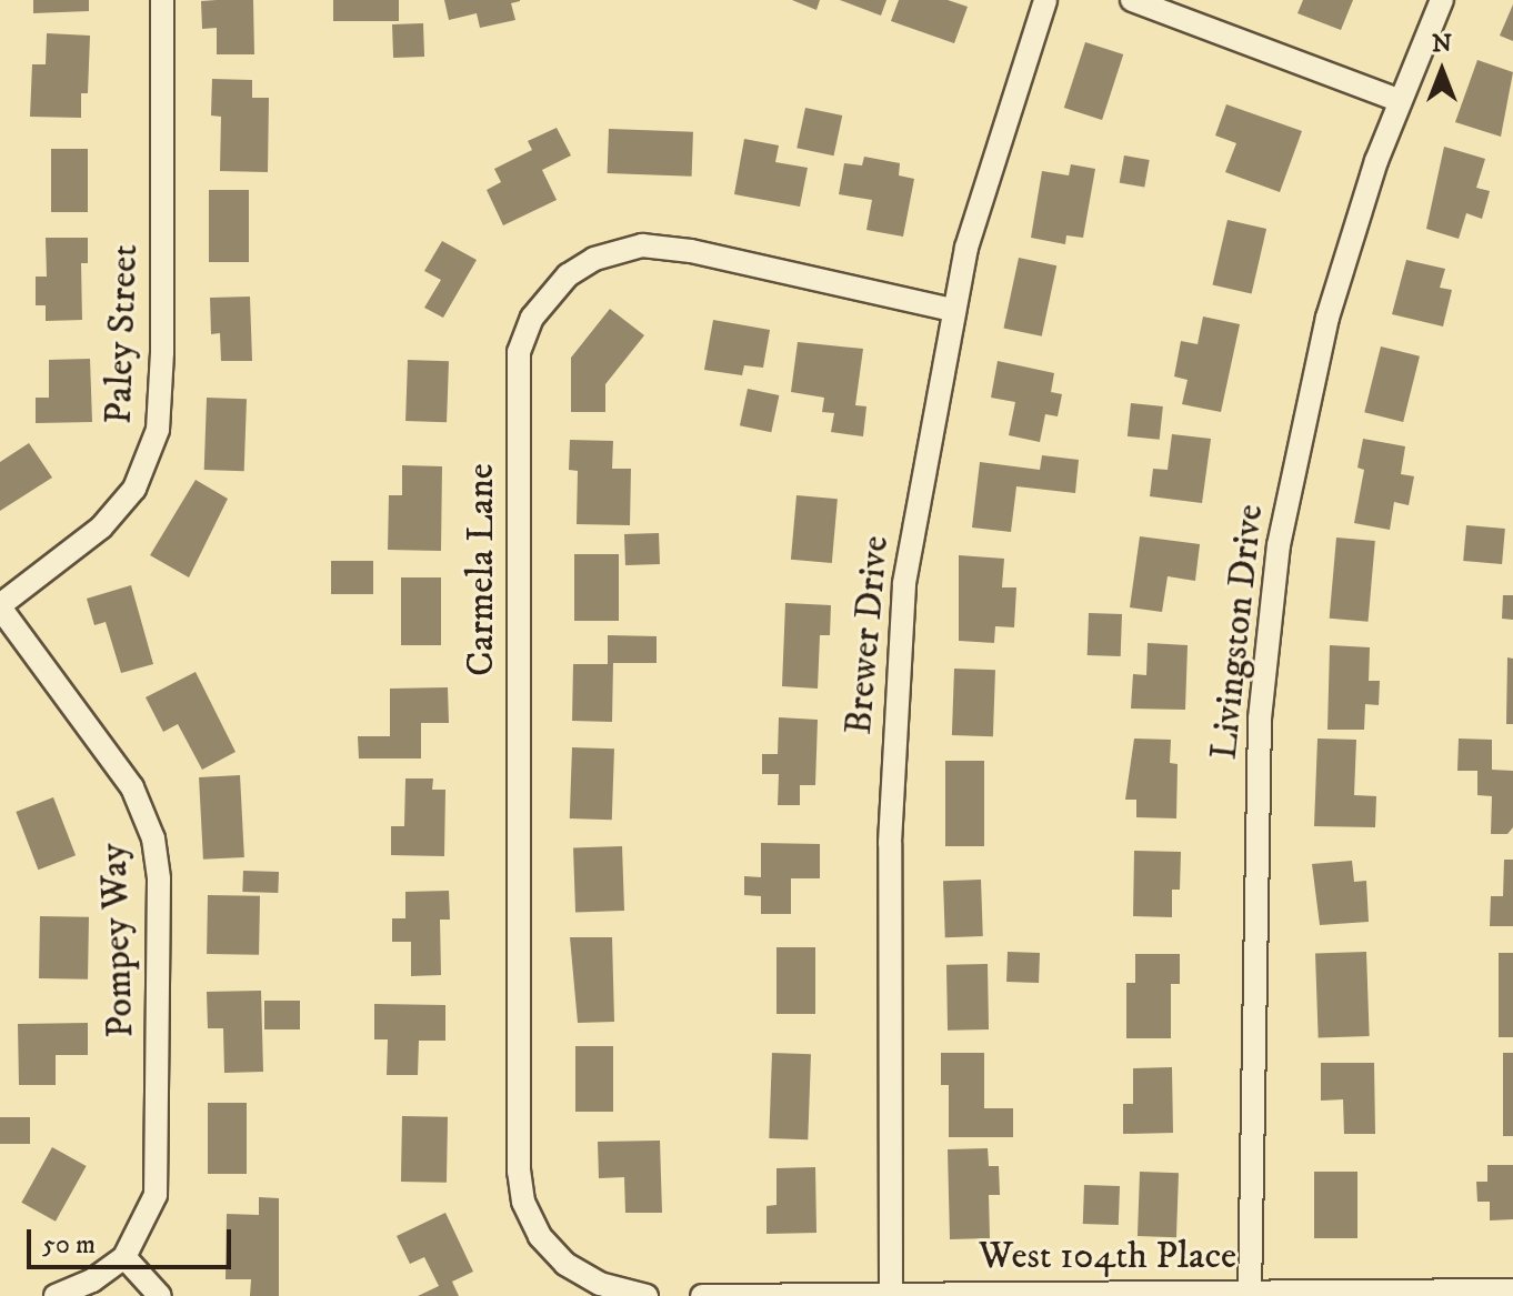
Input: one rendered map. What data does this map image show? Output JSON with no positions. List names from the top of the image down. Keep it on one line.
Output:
{"streets":{"street":["Paley Street","Carmela Lane","Livingston Drive","Brewer Drive","Pompey Way","West 104th Place"]},"crossings":[["Paley Street","Pompey Way"],["Carmela Lane","Brewer Drive"],["Livingston Drive","West 104th Place"],["Brewer Drive","West 104th Place"]],"scale_bar":"50 m","north":"top"}
